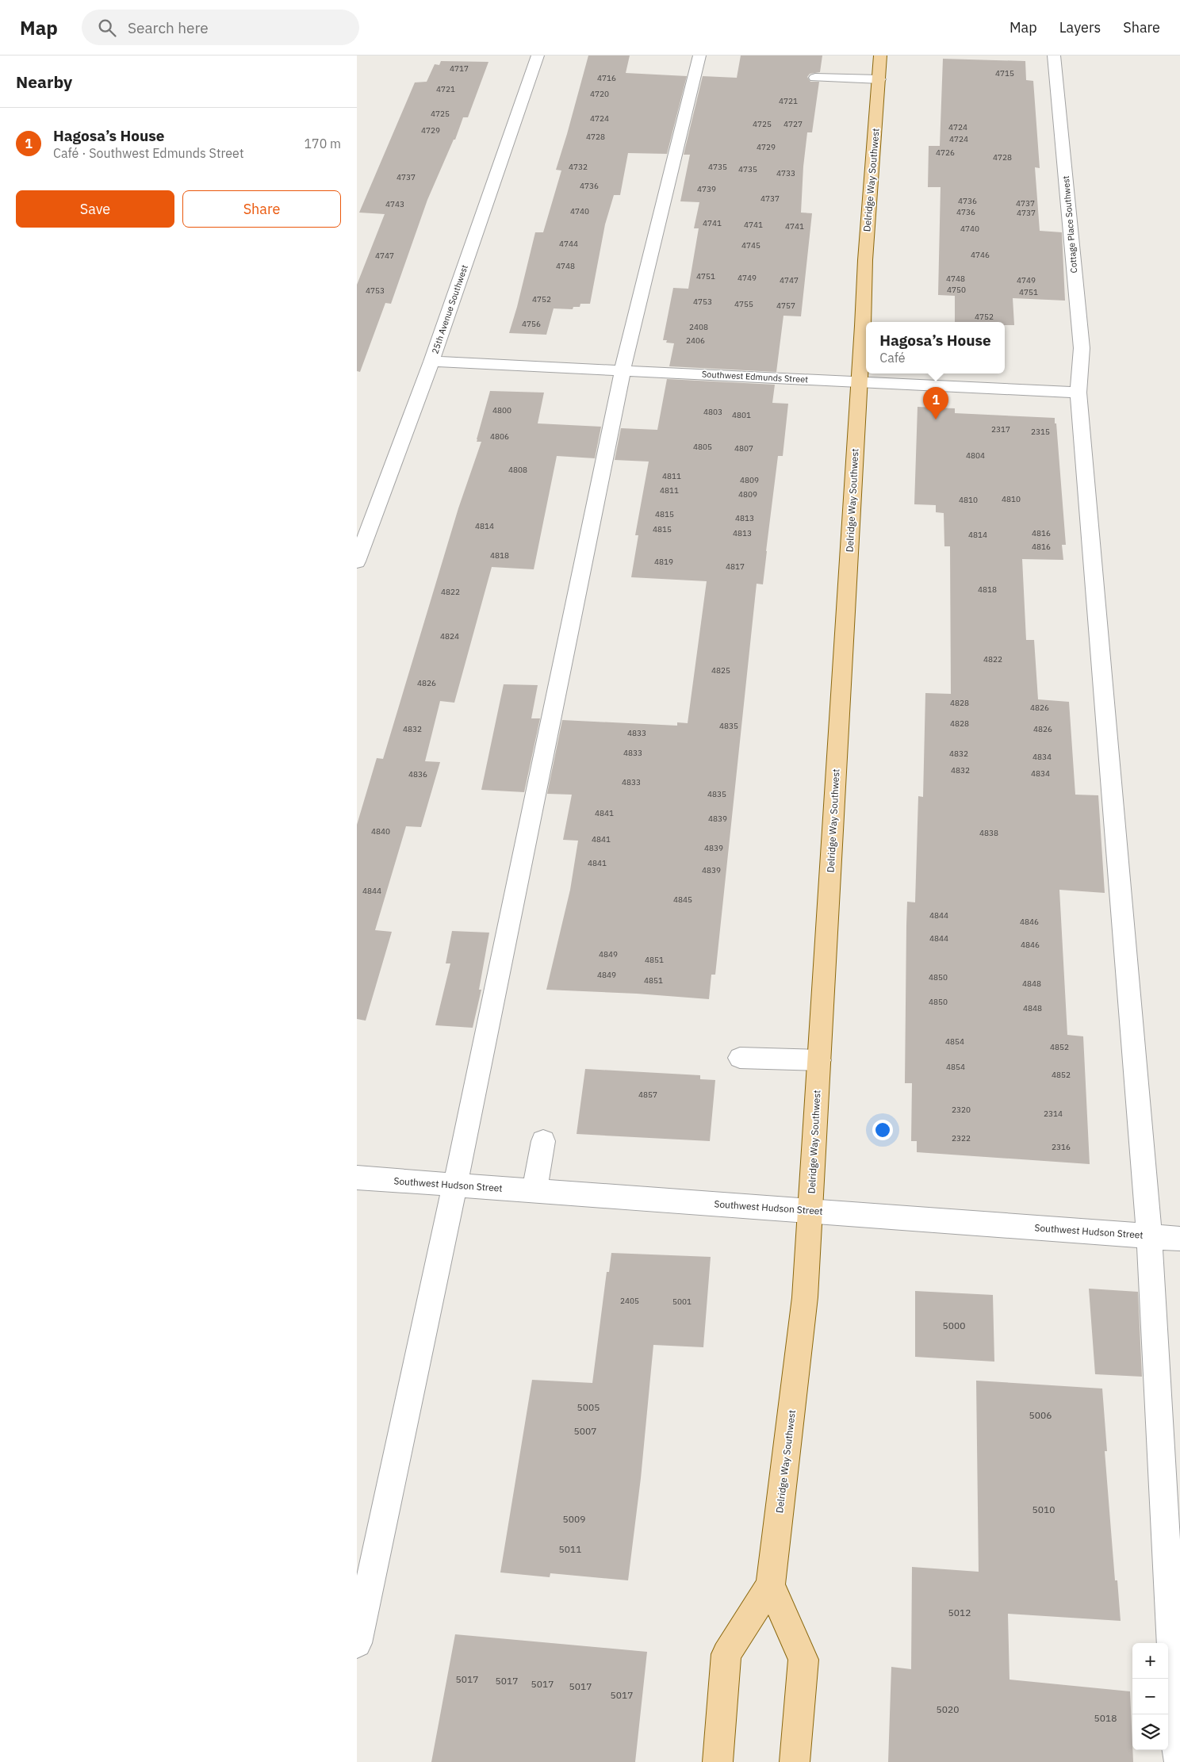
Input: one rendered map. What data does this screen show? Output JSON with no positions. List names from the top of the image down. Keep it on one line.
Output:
{"streets":{"main road":["Delridge Way Southwest"],"street":["Cottage Place Southwest","25th Avenue Southwest","Southwest Edmunds Street","Southwest Hudson Street"]},"crossings":[["Delridge Way Southwest","Southwest Edmunds Street"],["Delridge Way Southwest","Southwest Hudson Street"],["Cottage Place Southwest","Southwest Edmunds Street"],["Cottage Place Southwest","Southwest Hudson Street"],["25th Avenue Southwest","Southwest Edmunds Street"]],"house_numbers":["4717","4715","4716","4721","4720","4721","4725","4724","4725","4727","4724","4729","4728","4724","4729","4726","4728","4732","4735","4735","4733","4737","4736","4739","4737","4736","4737","4743","4740","4736","4737","4741","4741","4741","4740","4744","4745","4746","4747","4748","4751","4749","4748","4747","4749","4750","4753","4751","4752","4753","4755","4757","4752","4756","2408","2406","4800","4803","4801","2317","2315","4806","4805","4807","4804","4808","4811","4809","4811","4809","4810","4810","4815","4813","4814","4815","4813","4816","4814","4816","4818","4819","4817","4818","4822","4824","4822","4825","4826","4828","4826","4828","4835","4832","4826","4833","4833","4832","4834","4832","4834","4836","4833","4835","4841","4839","4840","4838","4841","4839","4841","4839","4844","4845","4844","4846","4844","4846","4849","4851","4849","4850","4851","4848","4850","4848","4854","4852","4854","4852","4857","2320","2314","2322","2316","2405","5001","5000","5005","5006","5007","5010","5009","5011","5012","5017","5017","5017","5017","5017","5020","5018"],"page":{"header":"Map","search":"Search here","nav":["Map","Layers","Share"],"heading":"Nearby","list":[{"mark":"1","name":"Hagosa’s House","note":"Café · Southwest Edmunds Street","value":"170 m"}],"buttons":["Save","Share"],"popup":["Hagosa’s House","Café"],"pins":"1","map_buttons":["+","−"]}}
